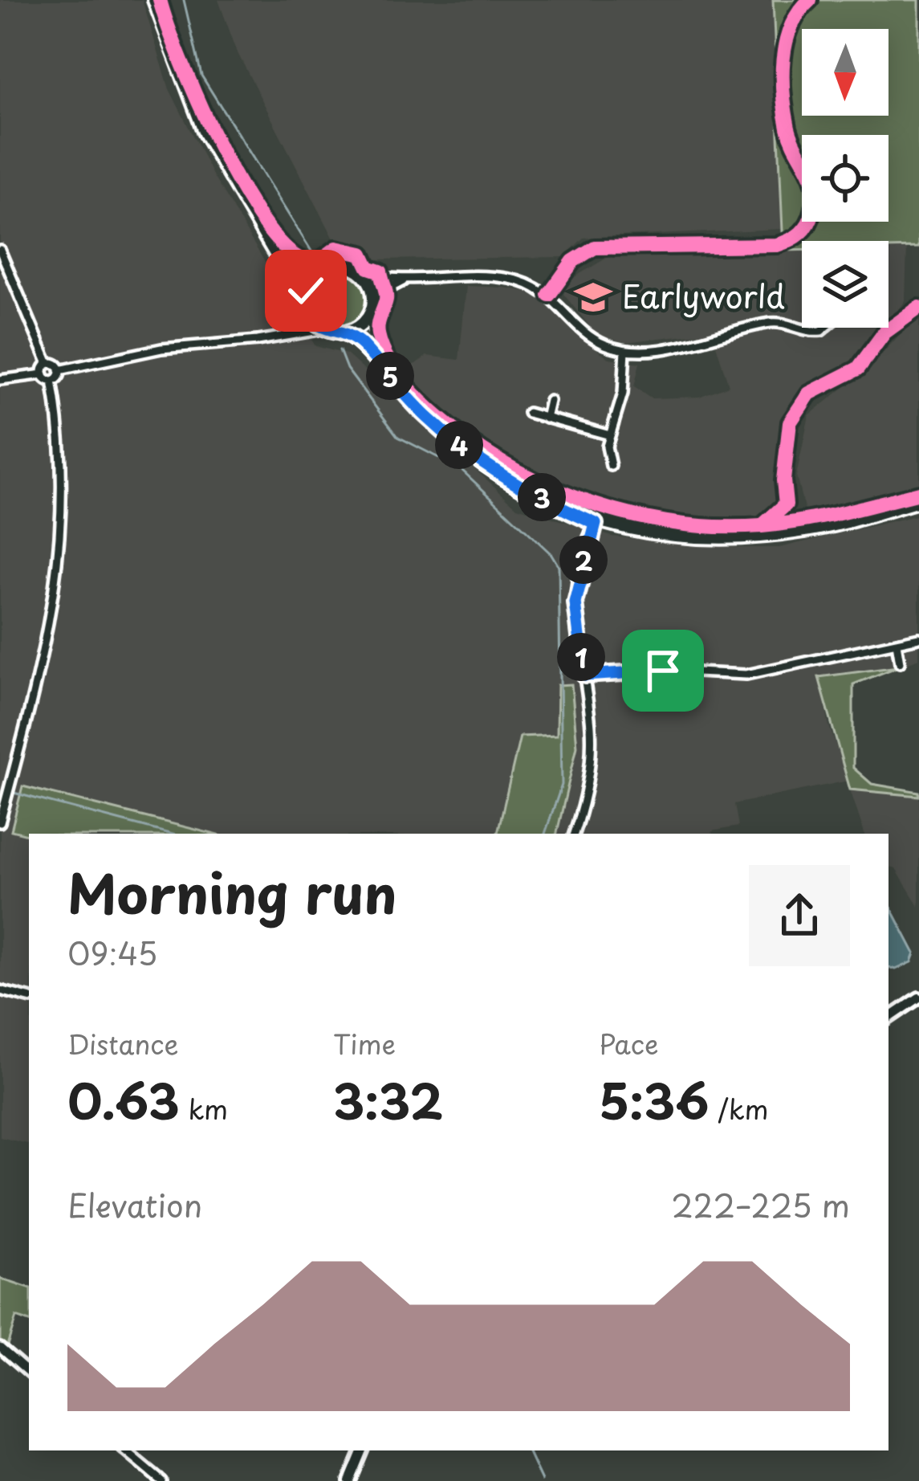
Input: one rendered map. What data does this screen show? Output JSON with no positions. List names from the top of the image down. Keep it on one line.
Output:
{"places":{"school or university":["Earlyworld"]},"north":"bottom","page":{"pins":["5","4","3","2","1"],"heading":["Morning run","09:45"],"stats":[["Distance","0.63 km"],["Time","3:32"],["Pace","5:36 /km"]],"chart":["Elevation","222–225 m"]}}
